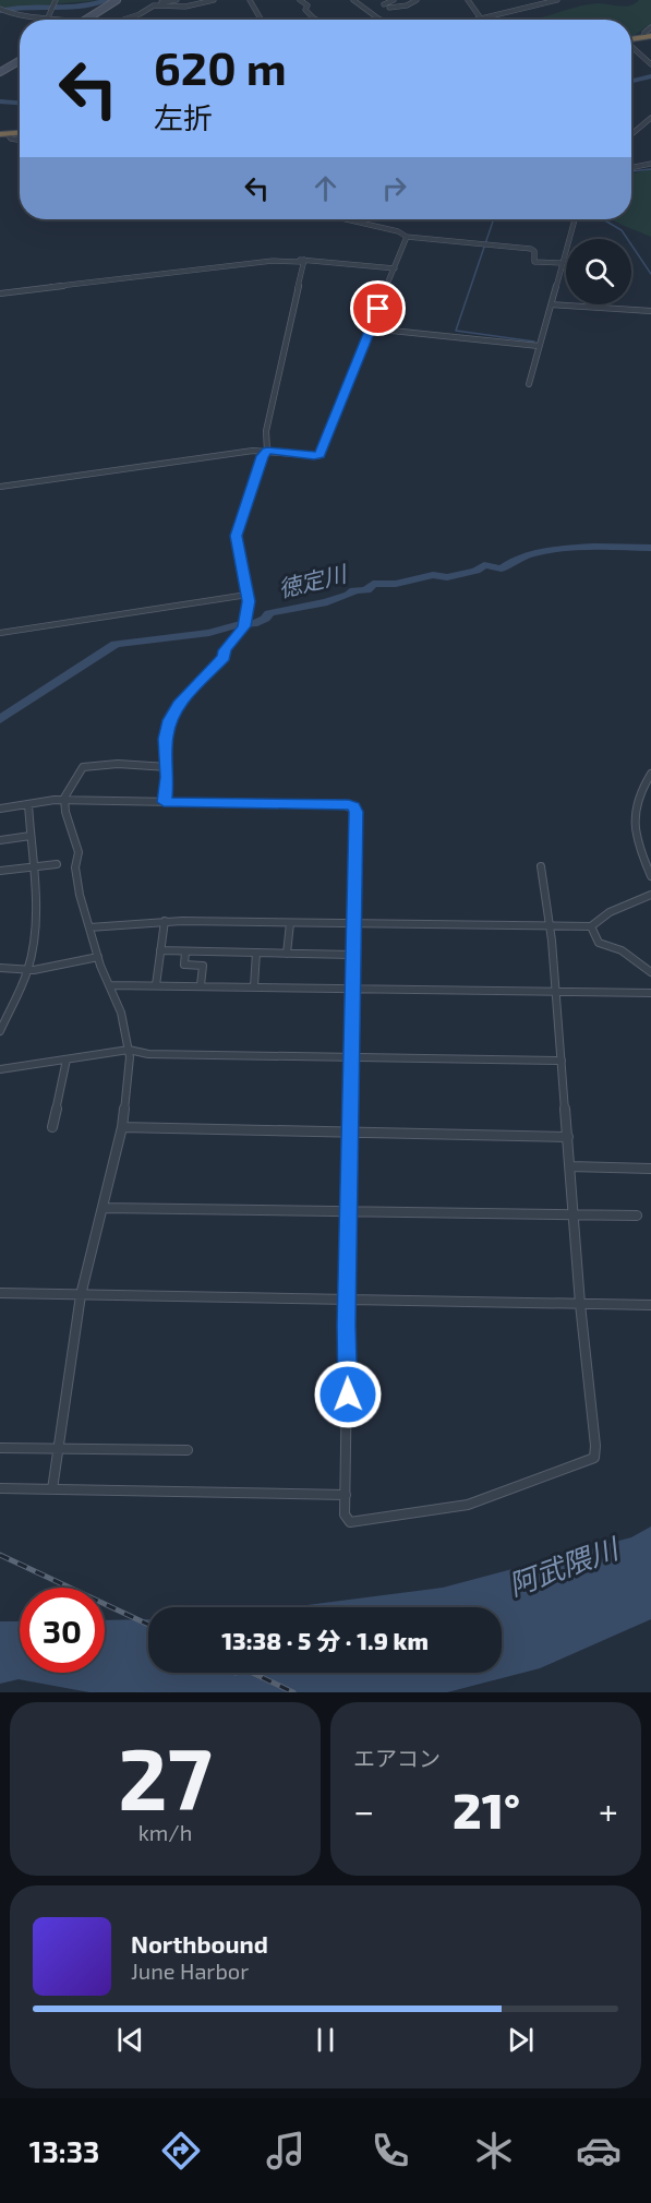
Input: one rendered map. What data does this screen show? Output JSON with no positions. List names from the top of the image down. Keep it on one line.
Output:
{"water":["徳定川","阿武隈川"],"page":{"turn":["620 m","左折"],"limit":"30","trip":"13:38 · 5 分 · 1.9 km","tile":[["27","km/h"],"エアコン"],"heat":["−","21°","+"],"song":["Northbound","June Harbor"],"tabs":"13:33"}}
